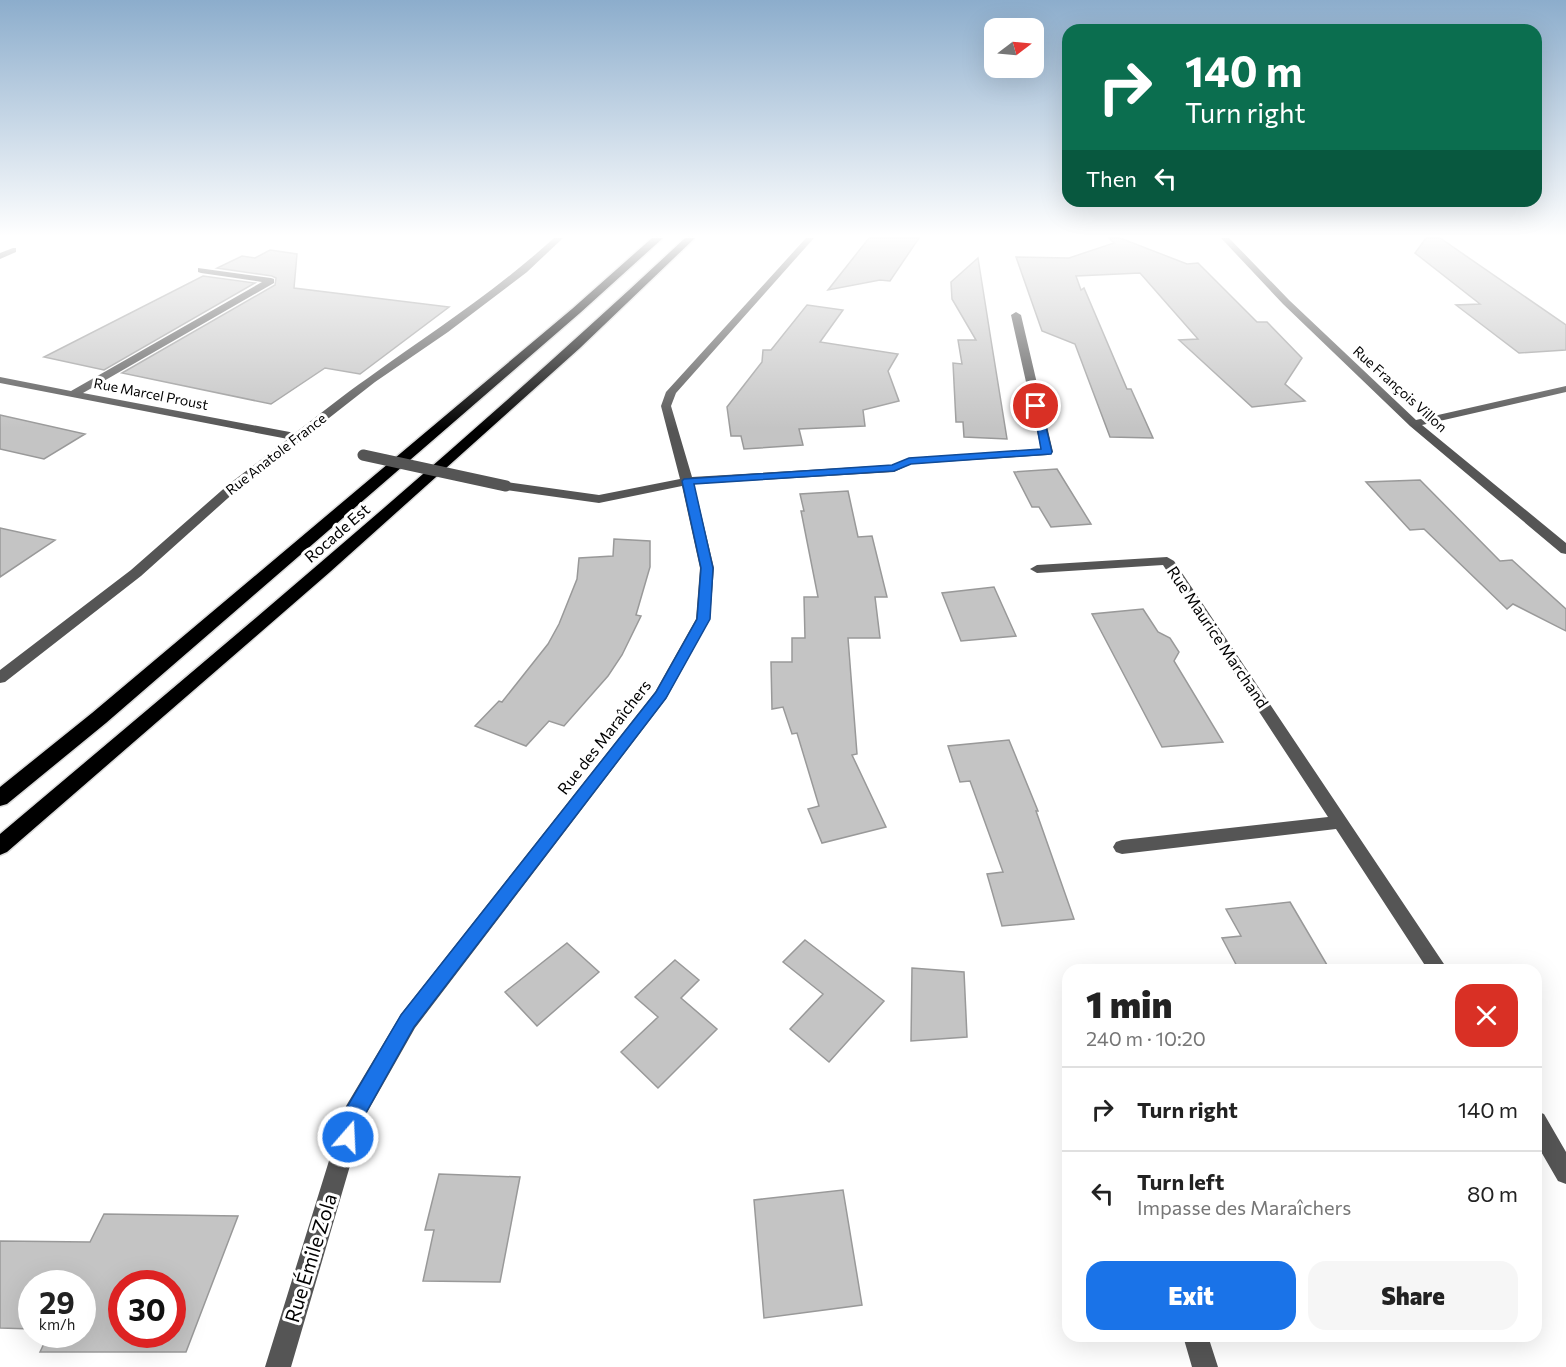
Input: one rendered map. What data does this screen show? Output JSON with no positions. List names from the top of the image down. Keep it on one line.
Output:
{"streets":{"highway":["Rocade Est"],"street":["Rue François Villon","Rue Marcel Proust","Rue Anatole France","Rue Maurice Marchand","Rue des Maraîchers","Rue Émile Zola"]},"crossings":[["Rue Marcel Proust","Rue Anatole France"],["Rue des Maraîchers","Rue Émile Zola"]],"north":"right","page":{"turn":["140 m","Turn right"],"then":"Then","heading":["1 min","240 m · 10:20"],"list":[{"name":"Turn right","value":"140 m"},{"name":"Turn left","note":"Impasse des Maraîchers","value":"80 m"}],"buttons":["Exit","Share"],"speed":"29 km/h","limit":"30"}}
